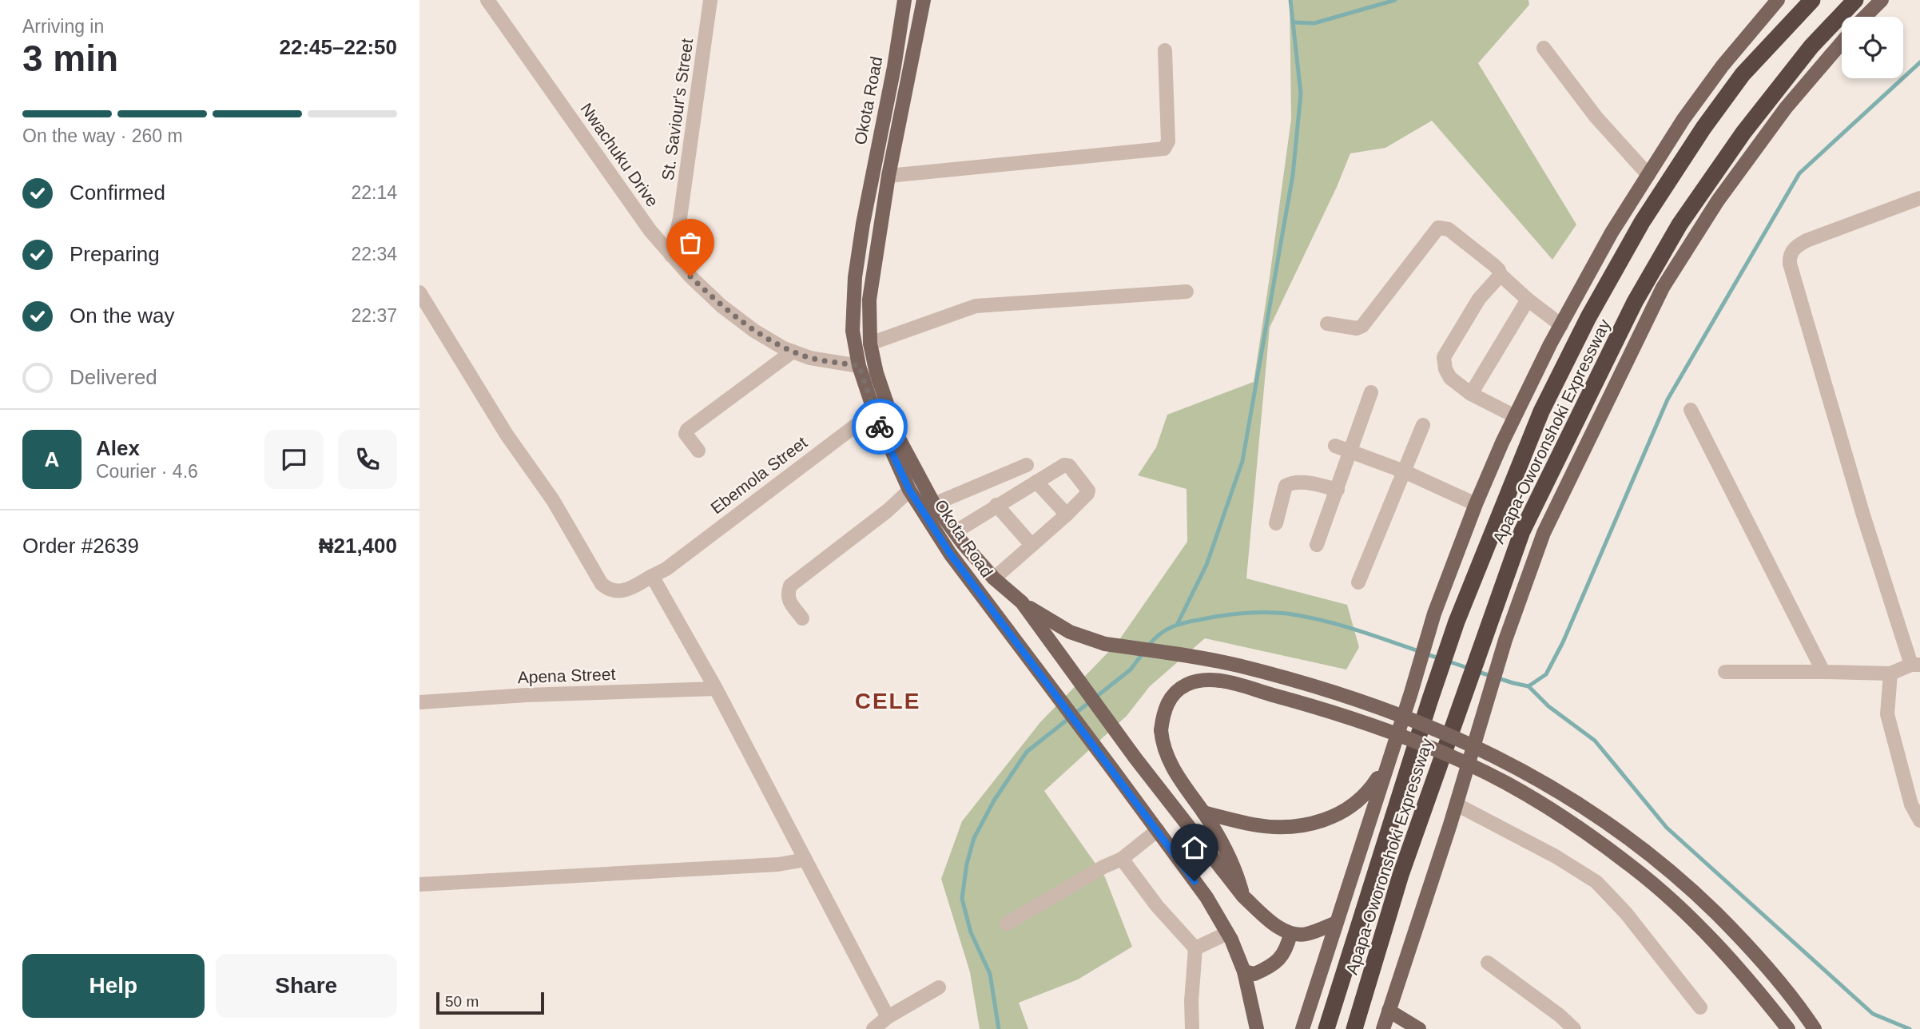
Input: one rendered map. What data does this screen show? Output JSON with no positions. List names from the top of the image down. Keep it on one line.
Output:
{"streets":{"highway":["Apapa-Oworonshoki Expressway"],"main road":["Okota Road"],"street":["St. Saviour's Street","Nwachuku Drive","Ebemola Street","Apena Street"]},"crossings":[["Okota Road","Nwachuku Drive"],["Okota Road","Ebemola Street"],["St. Saviour's Street","Nwachuku Drive"]],"districts":["CELE"],"scale_bar":"50 m","page":{"heading":["3 min","Arriving in","22:45–22:50"],"panel":["Alex","Courier · 4.6","Order #2639","₦21,400"],"bar":"On the way · 260 m","list":[["Confirmed","22:14"],["Preparing","22:34"],["On the way","22:37"],"Delivered"],"round":"A","buttons":["Help","Share"],"scale":"50 m"}}
